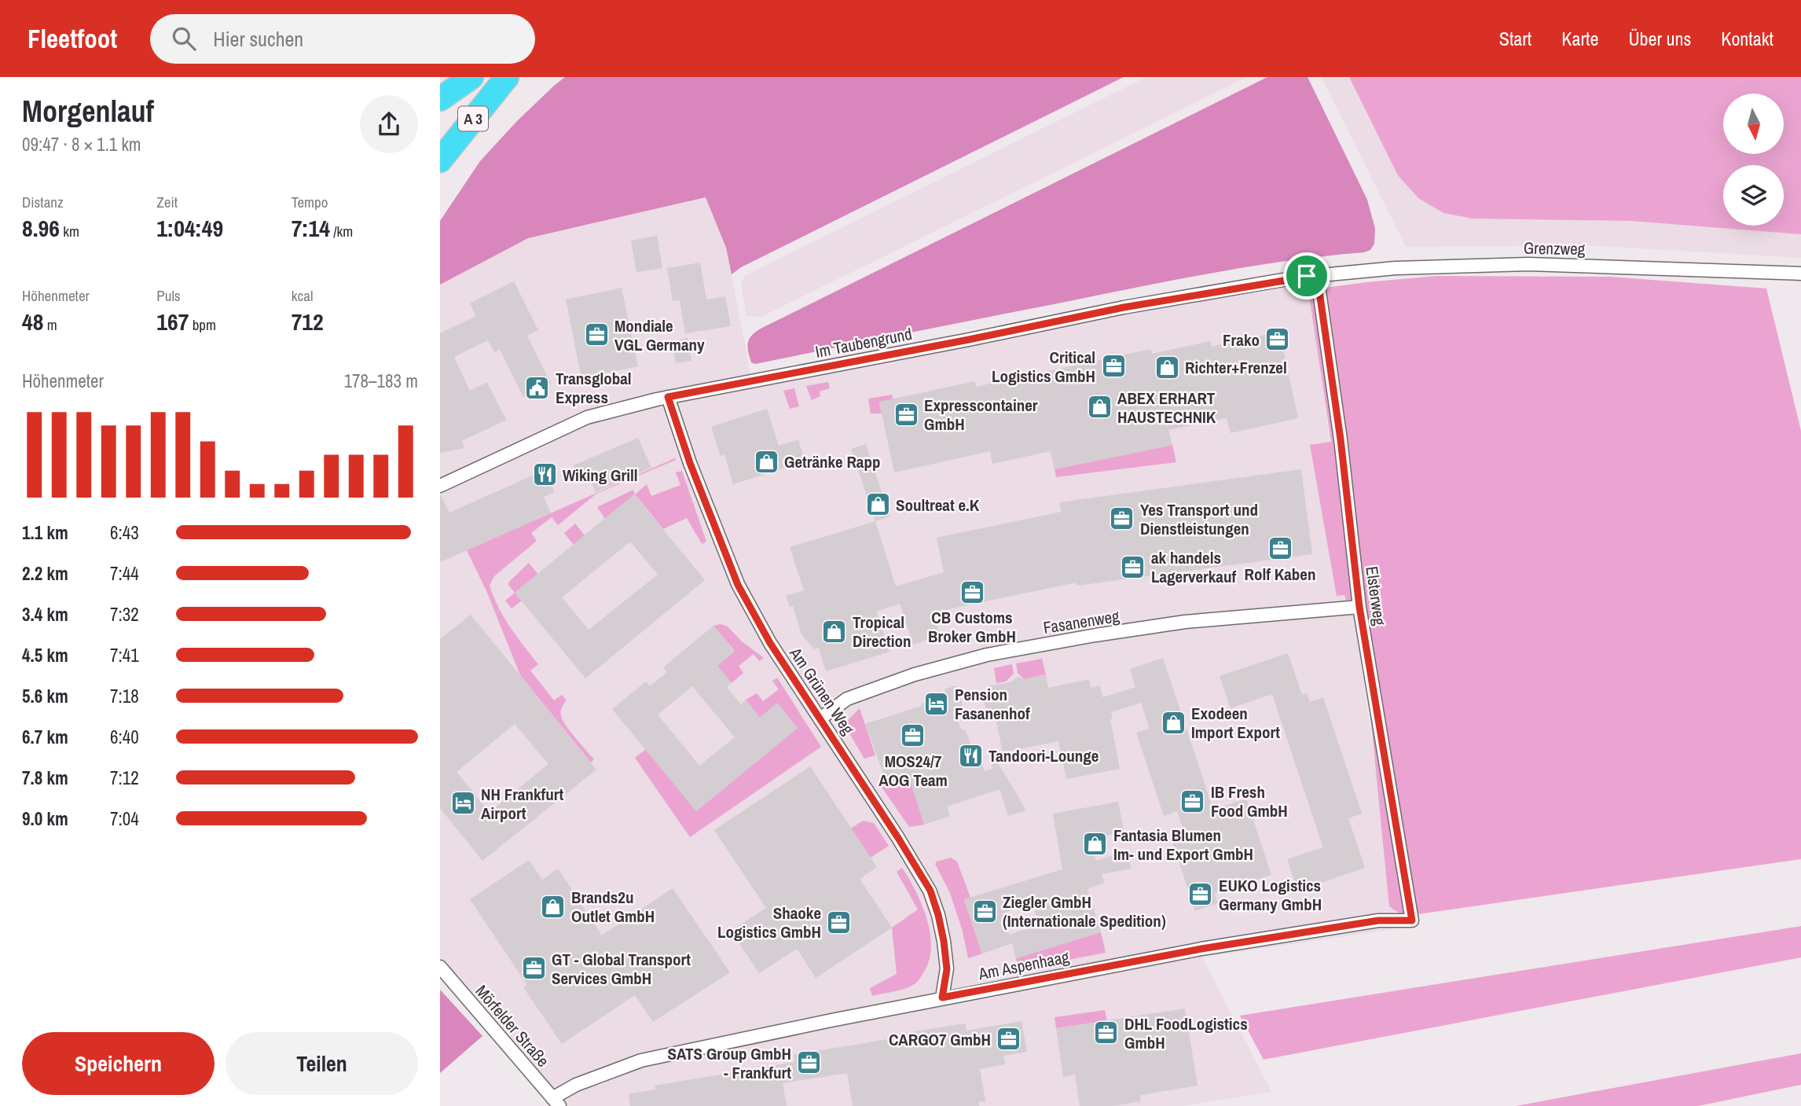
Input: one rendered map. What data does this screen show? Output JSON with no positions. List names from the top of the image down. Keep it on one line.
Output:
{"streets":{"highway":["A 3"],"street":["Grenzweg","Im Taubengrund","Elsterweg","Fasanenweg","Am Grünen Weg","Am Aspenhaag","Mörfelder Straße"]},"crossings":[["Grenzweg","Im Taubengrund"],["Grenzweg","Elsterweg"],["Im Taubengrund","Elsterweg"],["Im Taubengrund","Am Grünen Weg"],["Elsterweg","Fasanenweg"],["Elsterweg","Am Aspenhaag"],["Fasanenweg","Am Grünen Weg"],["Am Grünen Weg","Am Aspenhaag"],["Am Aspenhaag","Mörfelder Straße"]],"places":{"office":["Mondiale VGL Germany","Frako","Critical Logistics GmbH","Expresscontainer GmbH","Yes Transport und Dienstleistungen","Rolf Kaben","ak handels Lagerverkauf","CB Customs Broker GmbH","MOS24/7 AOG Team","IB Fresh Food GmbH","EUKO Logistics Germany GmbH","Ziegler GmbH (Internationale Spedition)","Shaoke Logistics GmbH","GT - Global Transport Services GmbH","DHL FoodLogistics GmbH","CARGO7 GmbH","SATS Group GmbH - Frankfurt"],"shop":["Richter+Frenzel","ABEX ERHART HAUSTECHNIK","Getränke Rapp","Soultreat e.K","Tropical Direction","Exodeen Import Export","Fantasia Blumen Im- und Export GmbH","Brands2u Outlet GmbH"],"public building":["Transglobal Express"],"restaurant":["Wiking Grill","Tandoori-Lounge"],"hotel":["Pension Fasanenhof","NH Frankfurt Airport"]},"north":"bottom","page":{"header":"Fleetfoot","search":"Hier suchen","nav":["Start","Karte","Über uns","Kontakt"],"heading":["Morgenlauf","09:47 · 8 × 1.1 km"],"stats":[["Distanz","8.96 km"],["Zeit","1:04:49"],["Tempo","7:14 /km"],["Höhenmeter","48 m"],["Puls","167 bpm"],["kcal","712"]],"chart":["Höhenmeter","178–183 m"],"list":[{"name":"1.1 km","note":"6:43"},{"name":"2.2 km","note":"7:44"},{"name":"3.4 km","note":"7:32"},{"name":"4.5 km","note":"7:41"},{"name":"5.6 km","note":"7:18"},{"name":"6.7 km","note":"6:40"},{"name":"7.8 km","note":"7:12"},{"name":"9.0 km","note":"7:04"}],"buttons":["Speichern","Teilen"]}}
